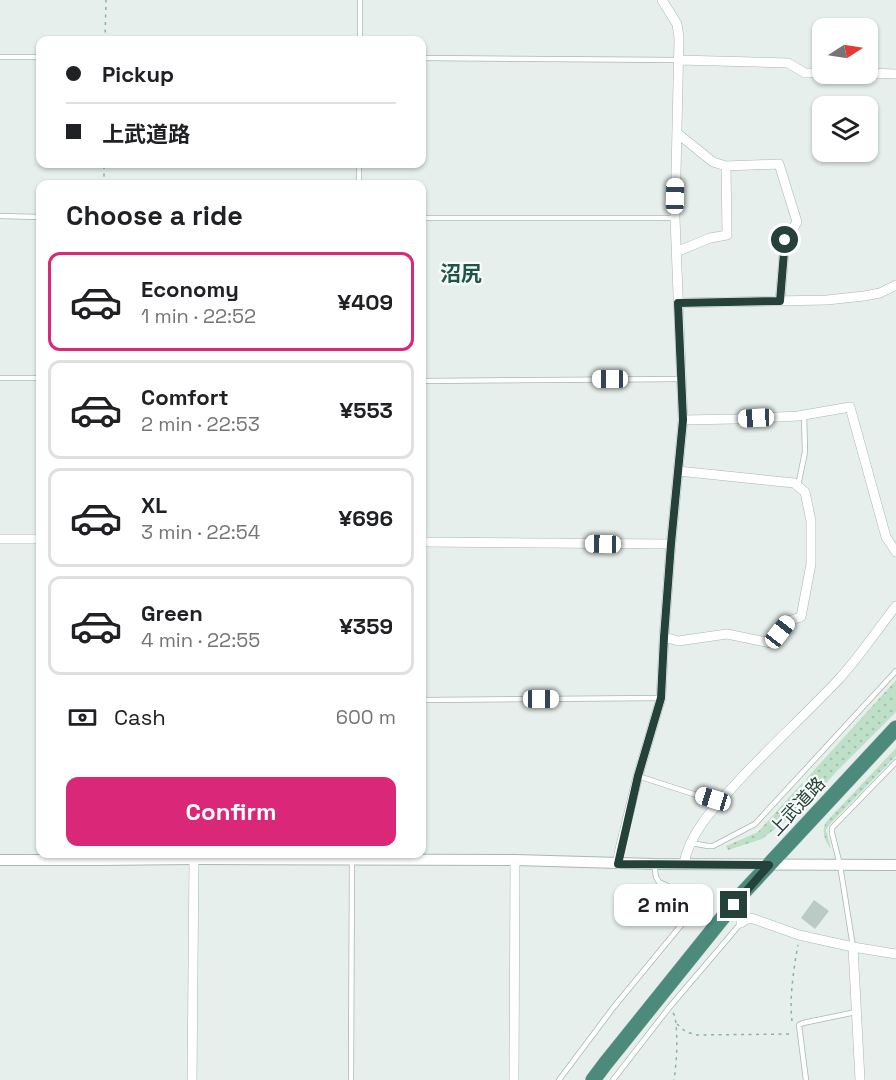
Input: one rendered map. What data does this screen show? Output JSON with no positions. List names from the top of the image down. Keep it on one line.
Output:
{"streets":{"highway":["上武道路"]},"districts":["沼尻"],"north":"right","page":{"banner":["Pickup","上武道路"],"heading":"Choose a ride","list":[{"name":"Economy","note":"1 min · 22:52","value":"¥409"},{"name":"Comfort","note":"2 min · 22:53","value":"¥553"},{"name":"XL","note":"3 min · 22:54","value":"¥696"},{"name":"Green","note":"4 min · 22:55","value":"¥359"}],"pay":["Cash","600 m"],"buttons":"Confirm","bubble":"2 min"}}
